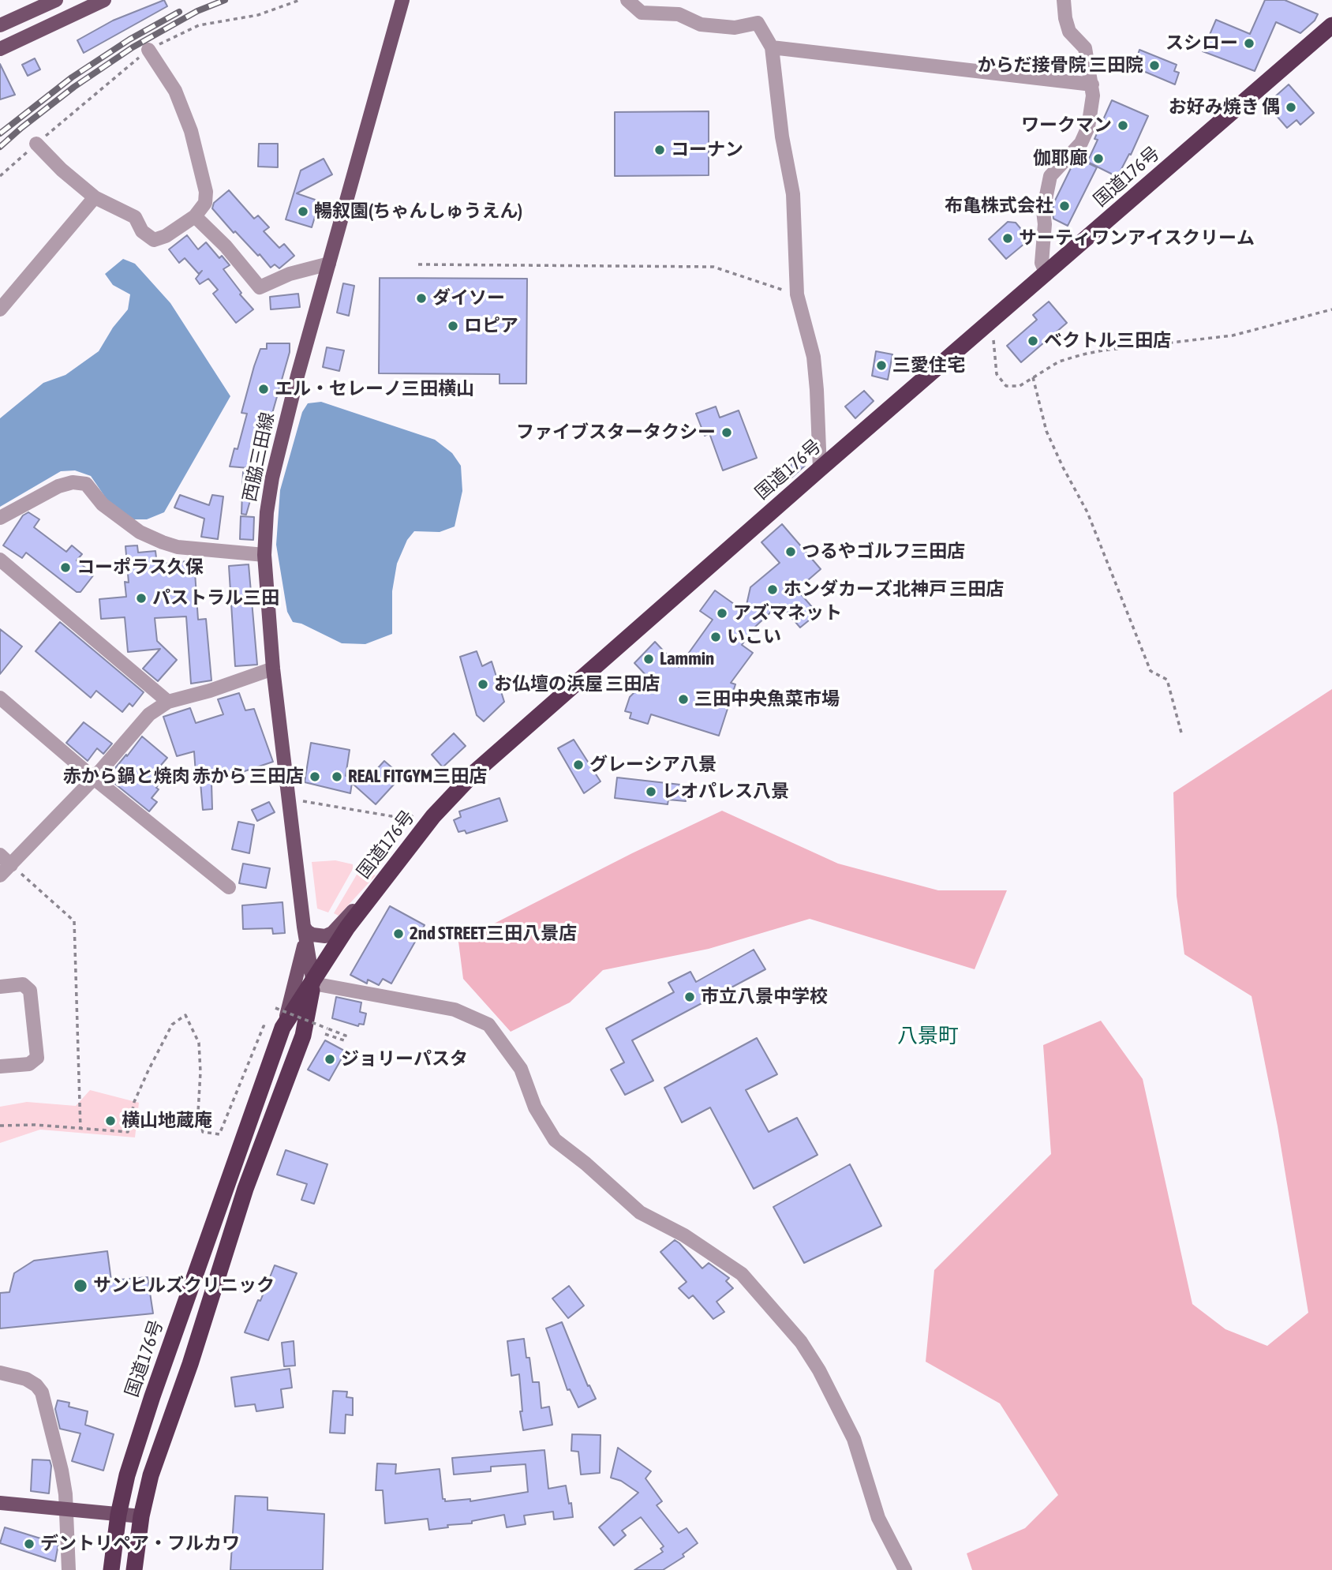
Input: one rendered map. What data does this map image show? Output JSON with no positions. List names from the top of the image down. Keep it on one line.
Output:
{"streets":{"highway":["国道176号"],"main road":["西脇三田線"]},"crossings":[["国道176号","西脇三田線"]],"districts":["八景町"],"places":["スシロー","からだ接骨院 三田院","お好み焼き 偶","ワークマン","コーナン","伽耶廊","布亀株式会社","暢叙園(ちゃんしゅうえん)","サーティワンアイスクリーム","ダイソー","ロピア","ベクトル三田店","三愛住宅","エル・セレーノ三田横山","ファイブスタータクシー","つるやゴルフ三田店","コーポラス久保","ホンダカーズ北神戸 三田店","パストラル三田","アズマネット","いこい","Lammin","お仏壇の浜屋 三田店","三田中央魚菜市場","グレーシア八景","赤から鍋と焼肉 赤から 三田店","REAL FITGYM三田店","レオパレス八景","2nd STREET三田八景店","市立八景中学校","ジョリーパスタ","横山地蔵庵","サンヒルズクリニック","デントリペア・フルカワ"]}
